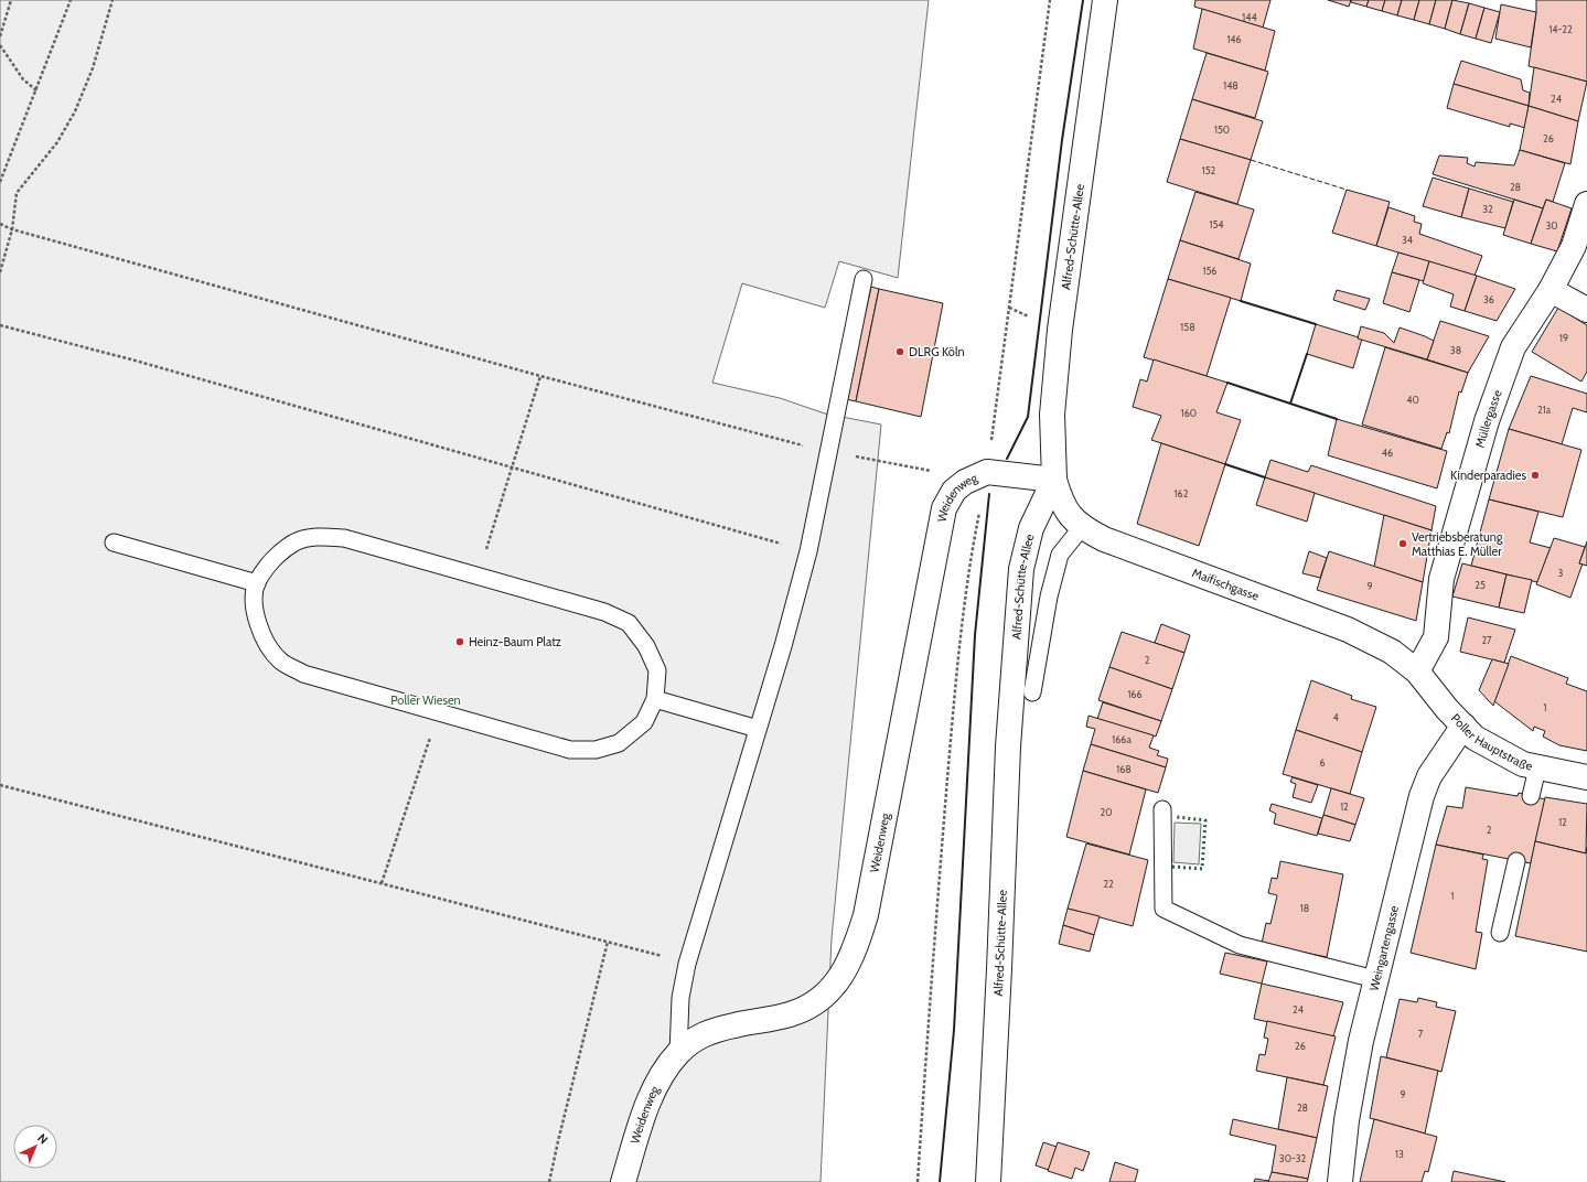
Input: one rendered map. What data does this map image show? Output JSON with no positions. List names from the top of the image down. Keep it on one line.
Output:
{"streets":{"street":["Alfred-Schütte-Allee","Müllergasse","Weidenweg","Maifischgasse","Poller Hauptstraße","Weingartengasse"]},"crossings":[["Alfred-Schütte-Allee","Weidenweg"],["Alfred-Schütte-Allee","Maifischgasse"],["Müllergasse","Maifischgasse"],["Müllergasse","Poller Hauptstraße"],["Weidenweg","Maifischgasse"],["Maifischgasse","Poller Hauptstraße"],["Poller Hauptstraße","Weingartengasse"]],"parks":["Poller Wiesen"],"places":["DLRG Köln","Kinderparadies","Vertriebsberatung Matthias E. Müller","Heinz-Baum Platz"],"house_numbers":["144","14-22","146","148","24","150","26","152","28","32","154","30","34","156","36","158","19","38","40","21a","160","46","162","3","25","9","27","2","166","1","4","166a","6","168","12","20","12","2","22","1","18","24","7","26","9","28","13","30-32"],"north":"top right"}
